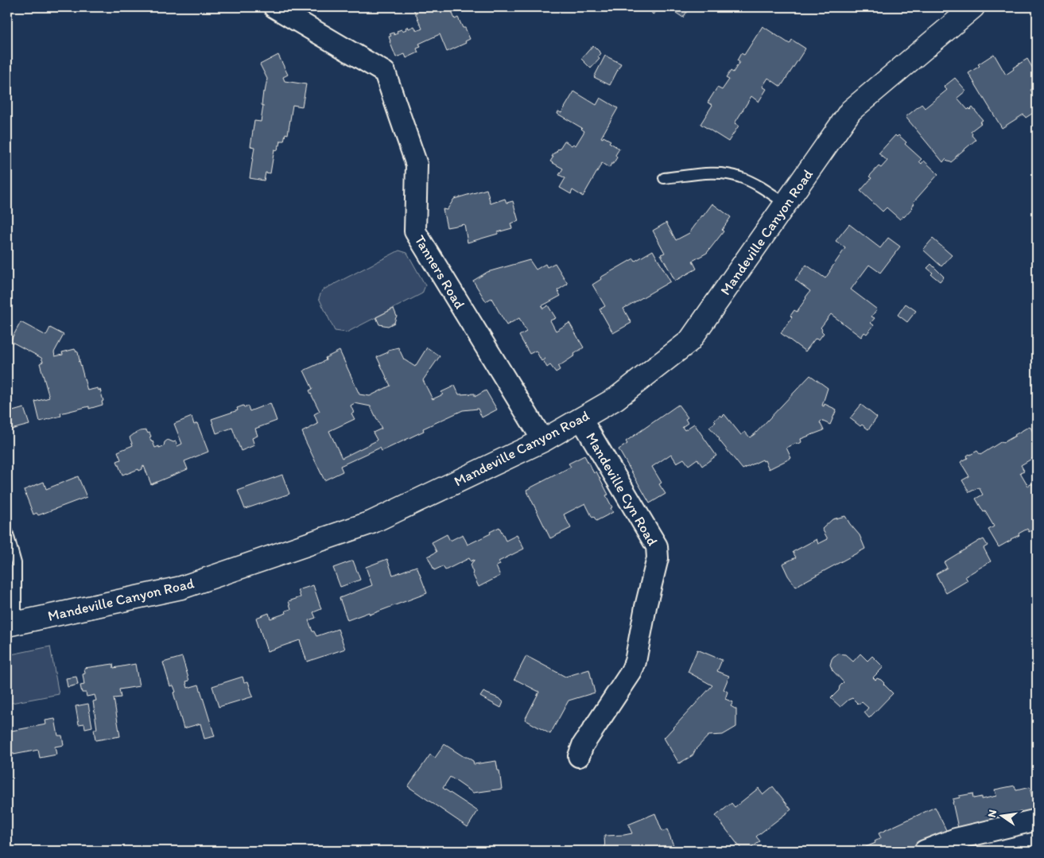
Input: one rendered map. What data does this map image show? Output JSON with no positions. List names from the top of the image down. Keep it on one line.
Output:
{"streets":{"street":["Mandeville Canyon Road","Tanners Road","Mandeville Cyn Road"]},"crossings":[["Mandeville Canyon Road","Tanners Road"],["Mandeville Canyon Road","Mandeville Cyn Road"]],"north":"left"}
